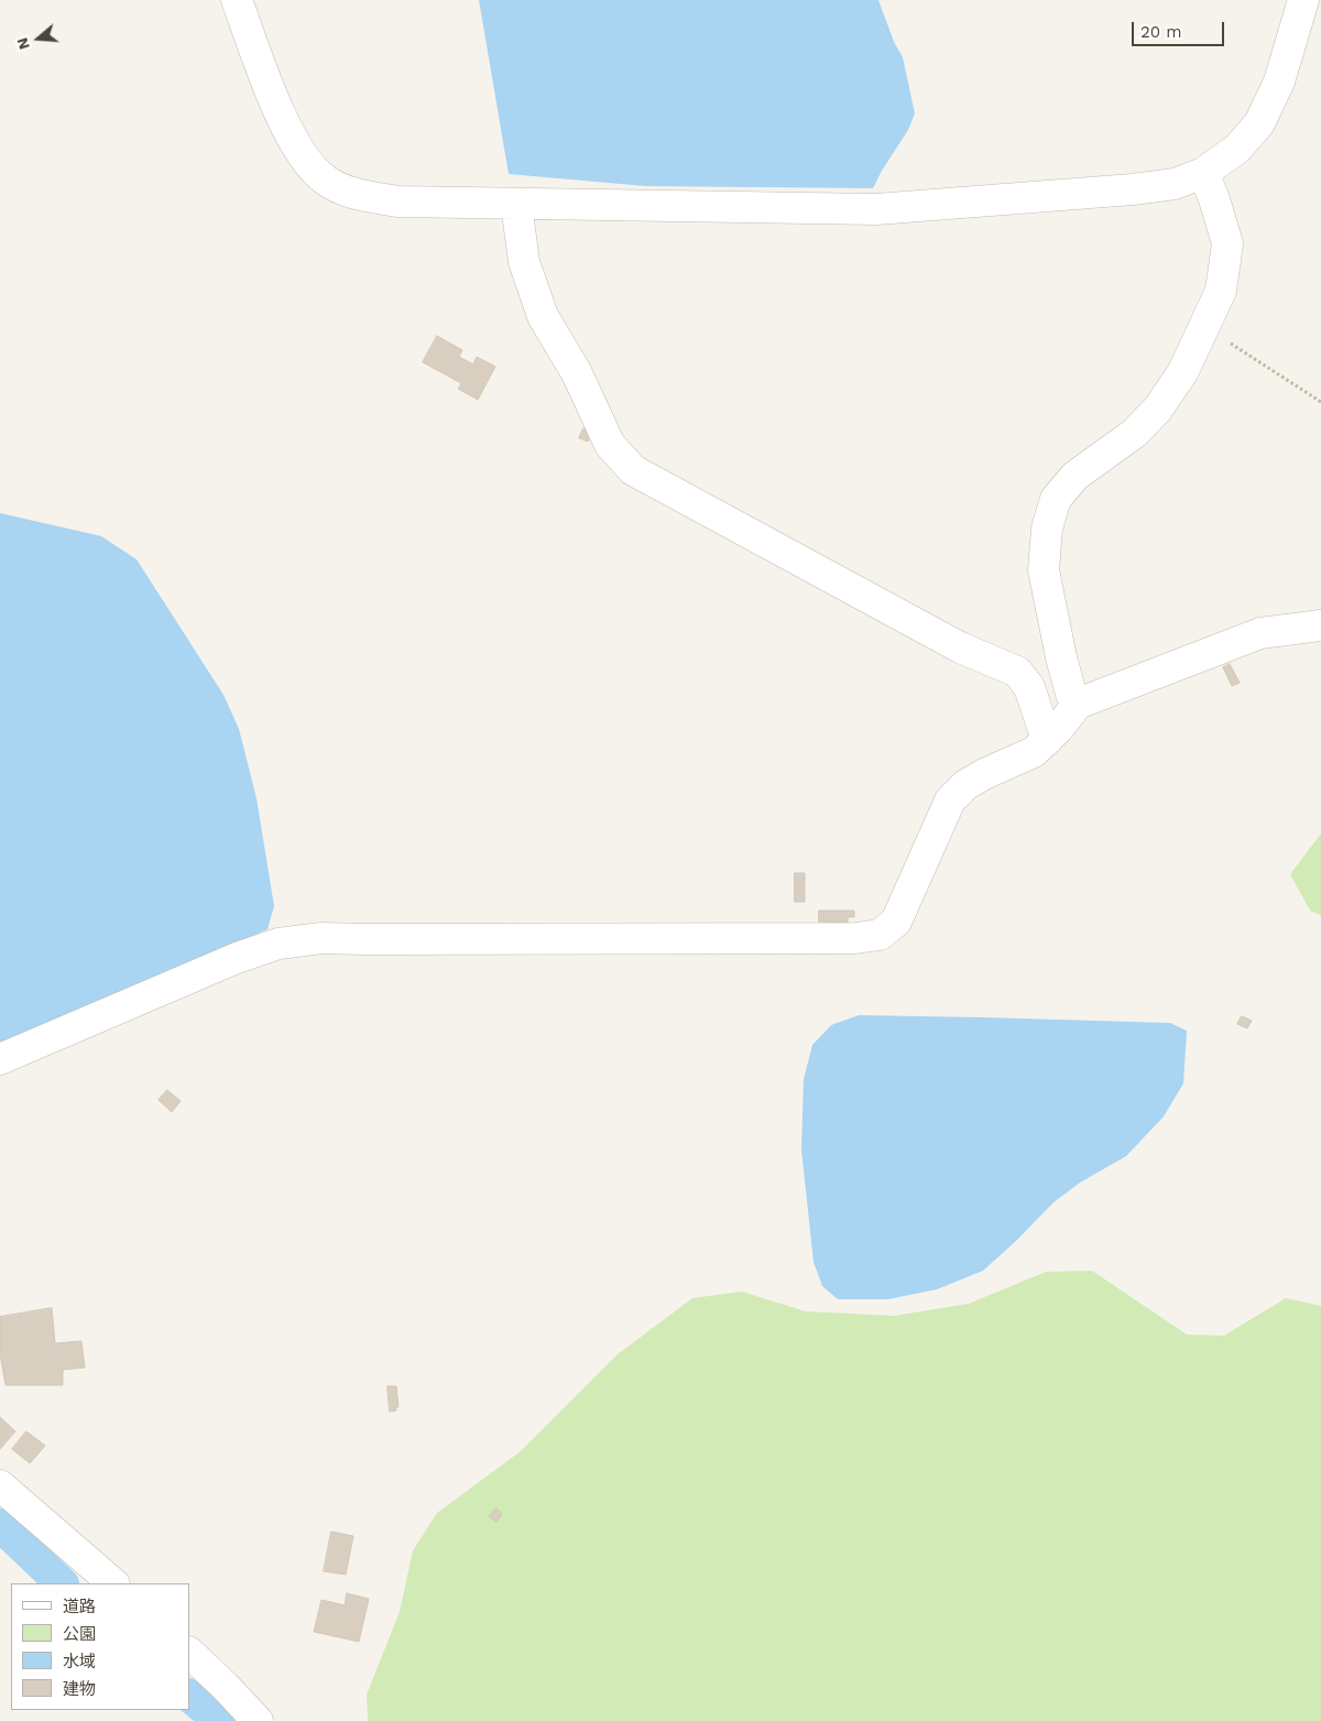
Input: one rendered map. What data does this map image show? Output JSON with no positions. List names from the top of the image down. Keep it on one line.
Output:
{"legend":["道路","公園","水域","建物"],"scale_bar":"20 m","north":"left"}
